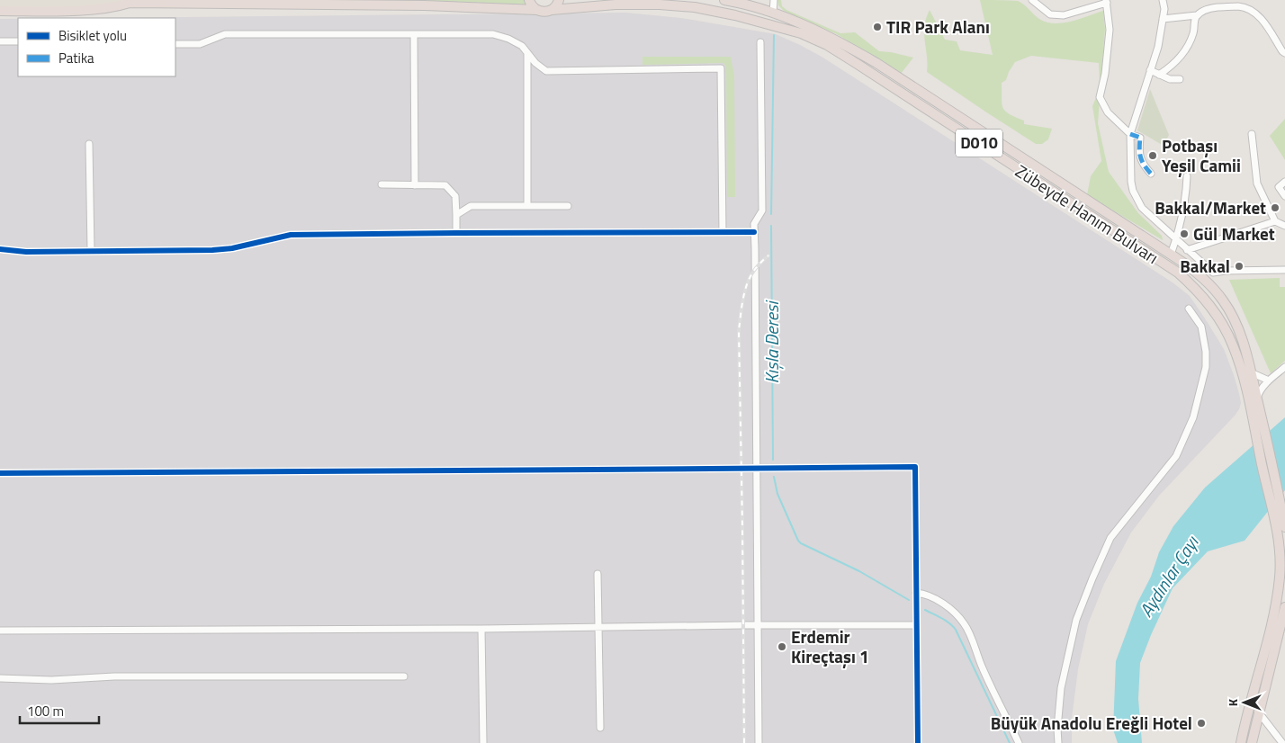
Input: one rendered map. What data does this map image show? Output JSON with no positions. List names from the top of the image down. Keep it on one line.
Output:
{"streets":{"highway":["D010","Zübeyde Hanım Bulvarı"]},"crossings":[["D010","Zübeyde Hanım Bulvarı"]],"water":["Kışla Deresi","Aydınlar Çayı"],"places":["TIR Park Alanı","Potbaşı Yeşil Camii","Bakkal/Market","Gül Market","Bakkal","Erdemir Kireçtaşı 1","Büyük Anadolu Ereğli Hotel"],"legend":["Bisiklet yolu","Patika"],"scale_bar":"100 m","north":"left"}
